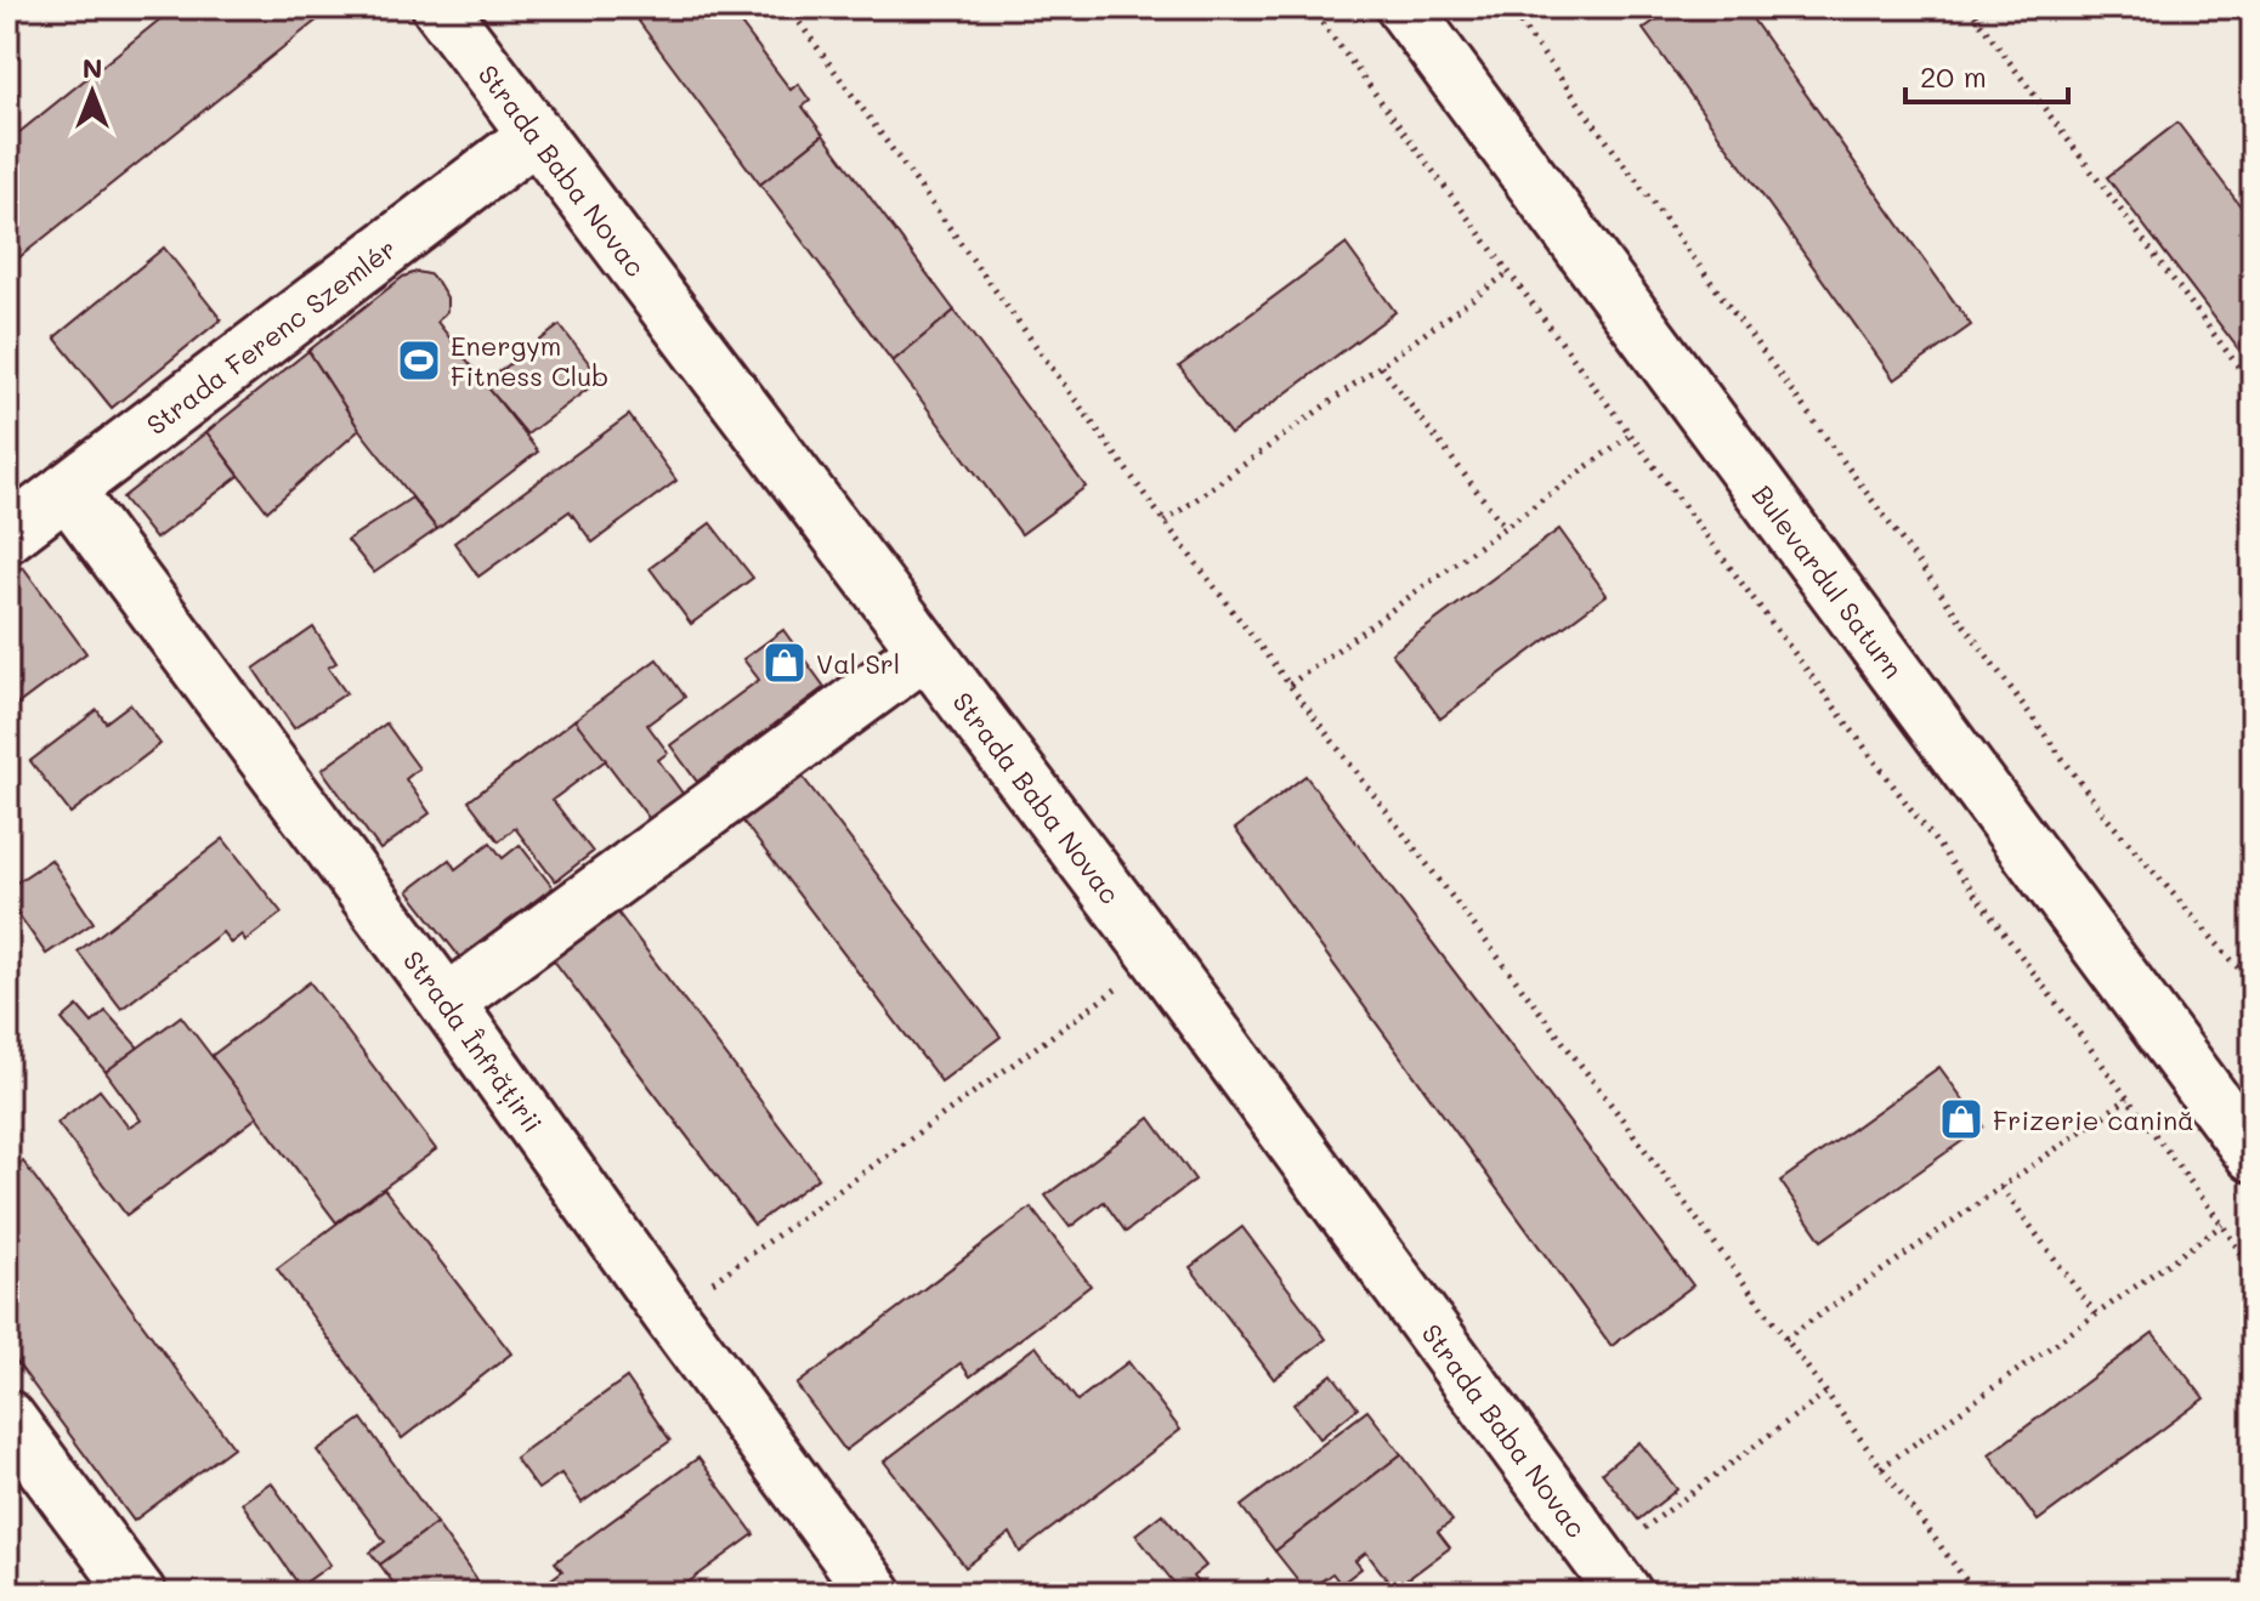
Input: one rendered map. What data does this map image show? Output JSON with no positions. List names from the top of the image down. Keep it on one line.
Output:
{"streets":{"street":["Strada Baba Novac","Strada Ferenc Szemlér","Bulevardul Saturn","Strada Înfrățirii"]},"crossings":[["Strada Baba Novac","Strada Ferenc Szemlér"],["Strada Ferenc Szemlér","Strada Înfrățirii"]],"places":{"sports":["Energym Fitness Club"],"shop":["Val Srl","Frizerie canină"]},"scale_bar":"20 m","north":"top"}
